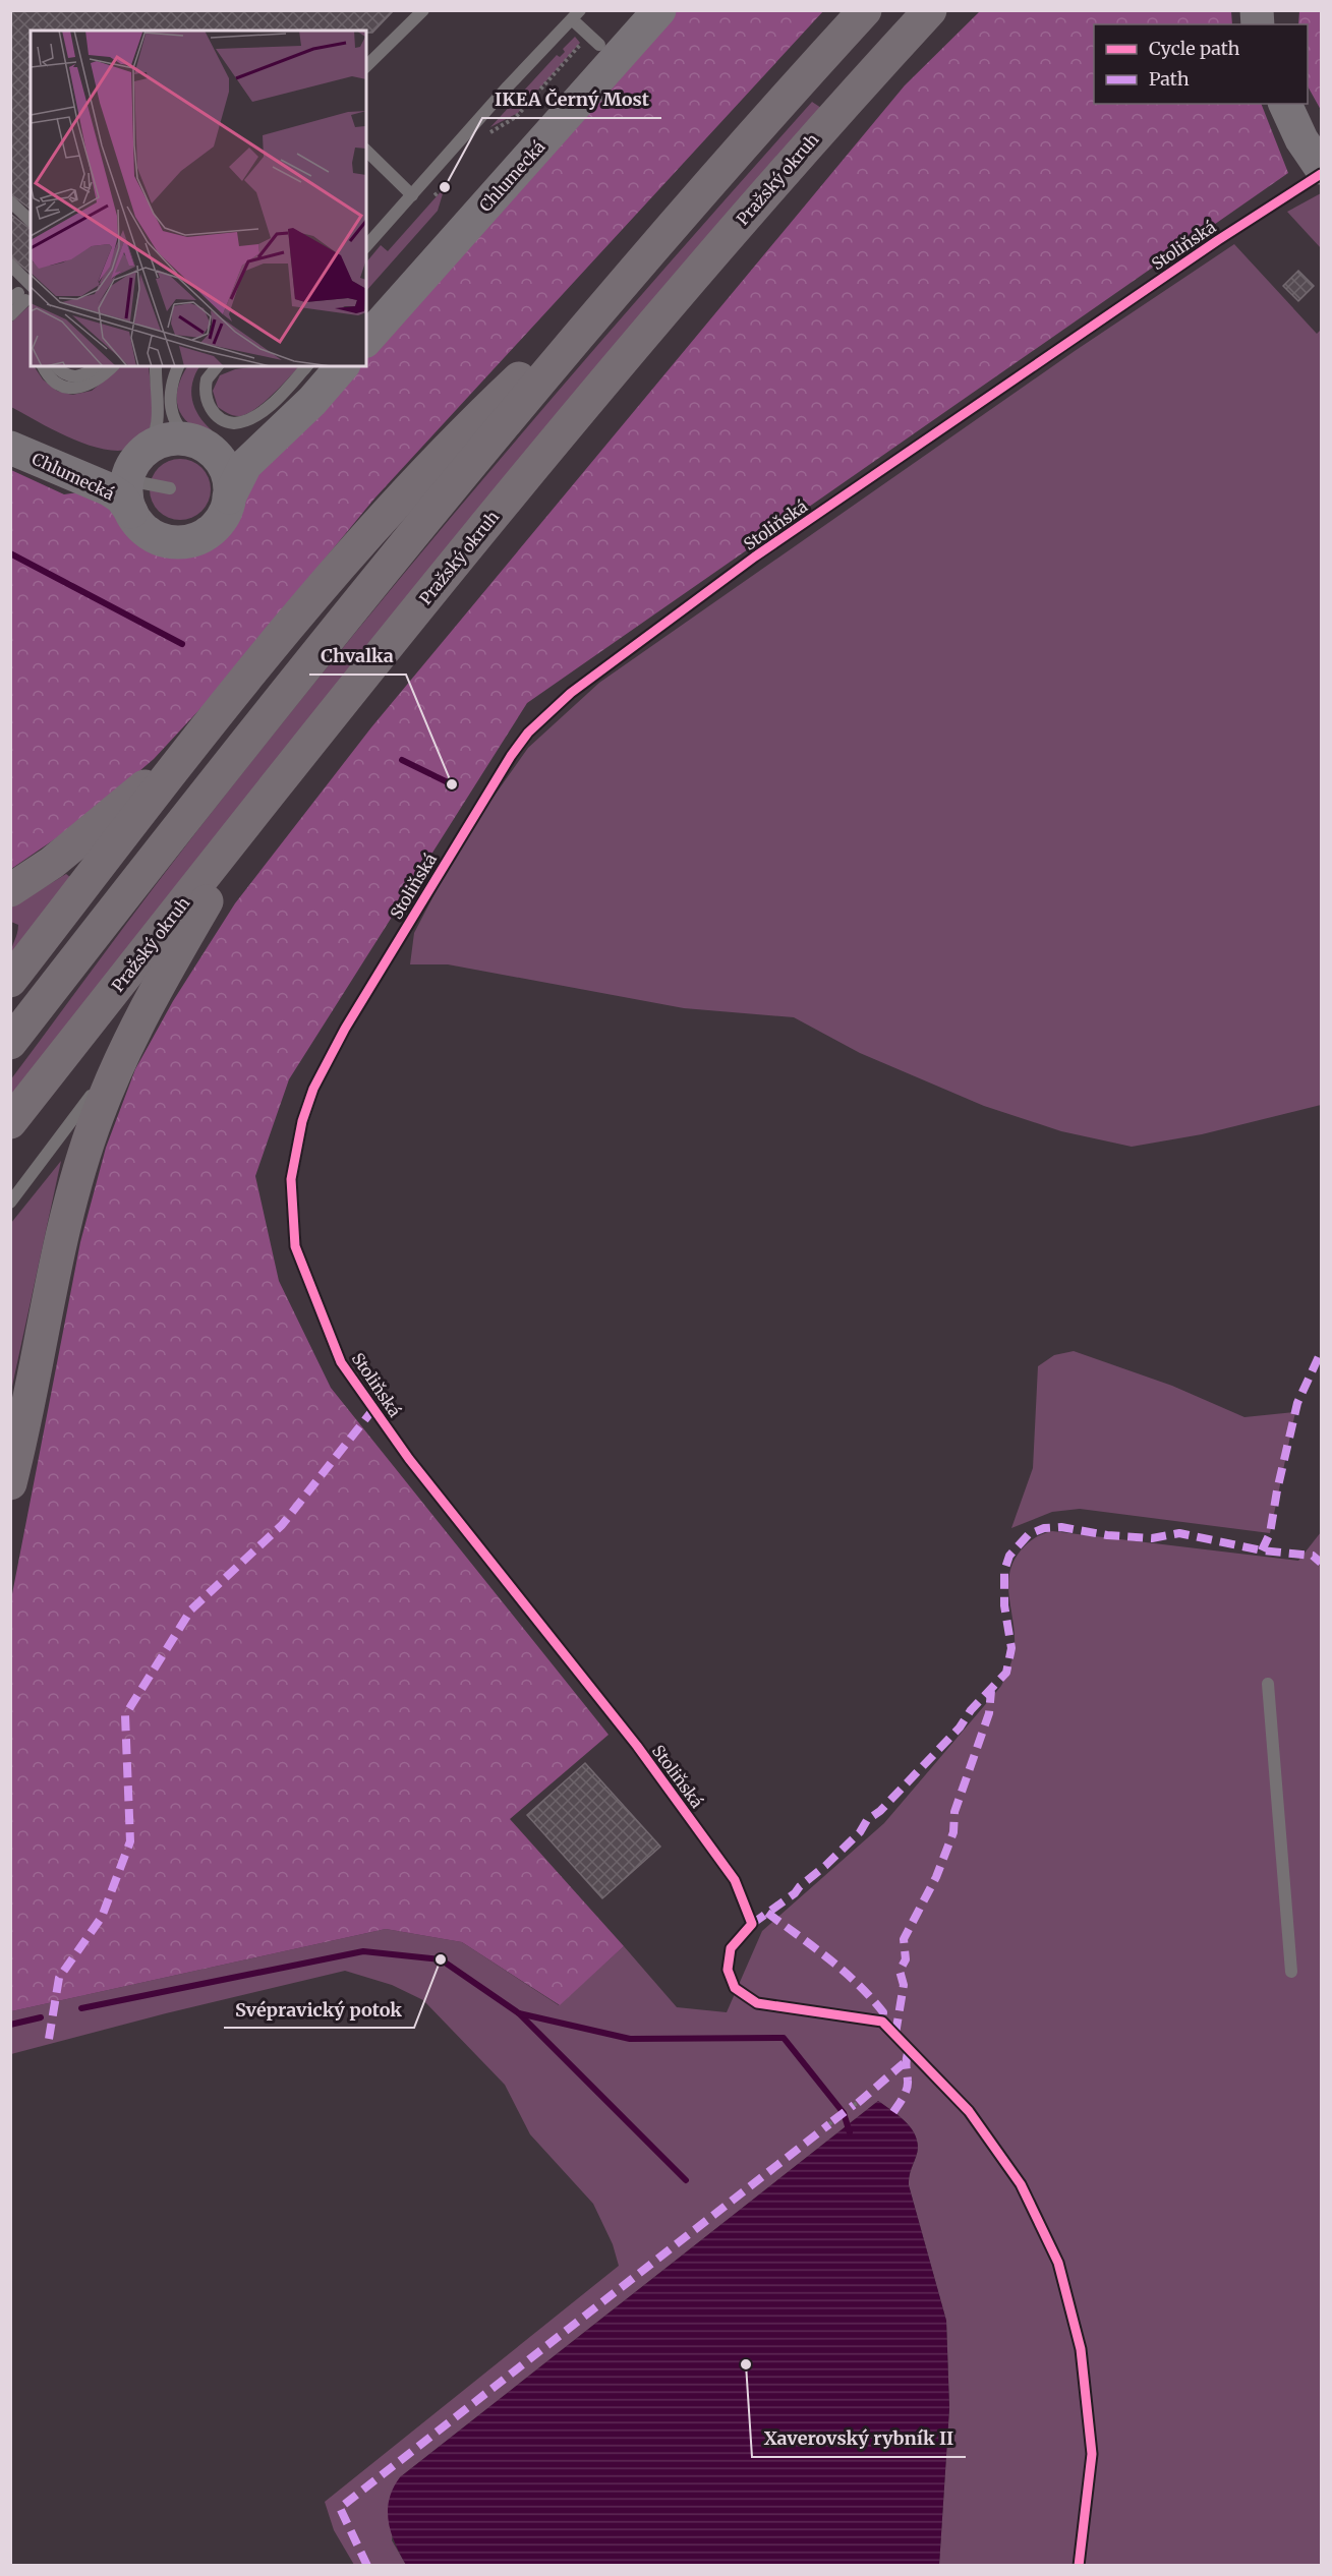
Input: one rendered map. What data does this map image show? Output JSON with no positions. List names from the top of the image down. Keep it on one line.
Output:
{"streets":{"highway":["Pražský okruh"],"main road":["Chlumecká"],"lane":["Stoliňská"]},"places":["IKEA Černý Most","Chvalka","Svépravický potok","Xaverovský rybník II"],"legend":["Cycle path","Path"]}
